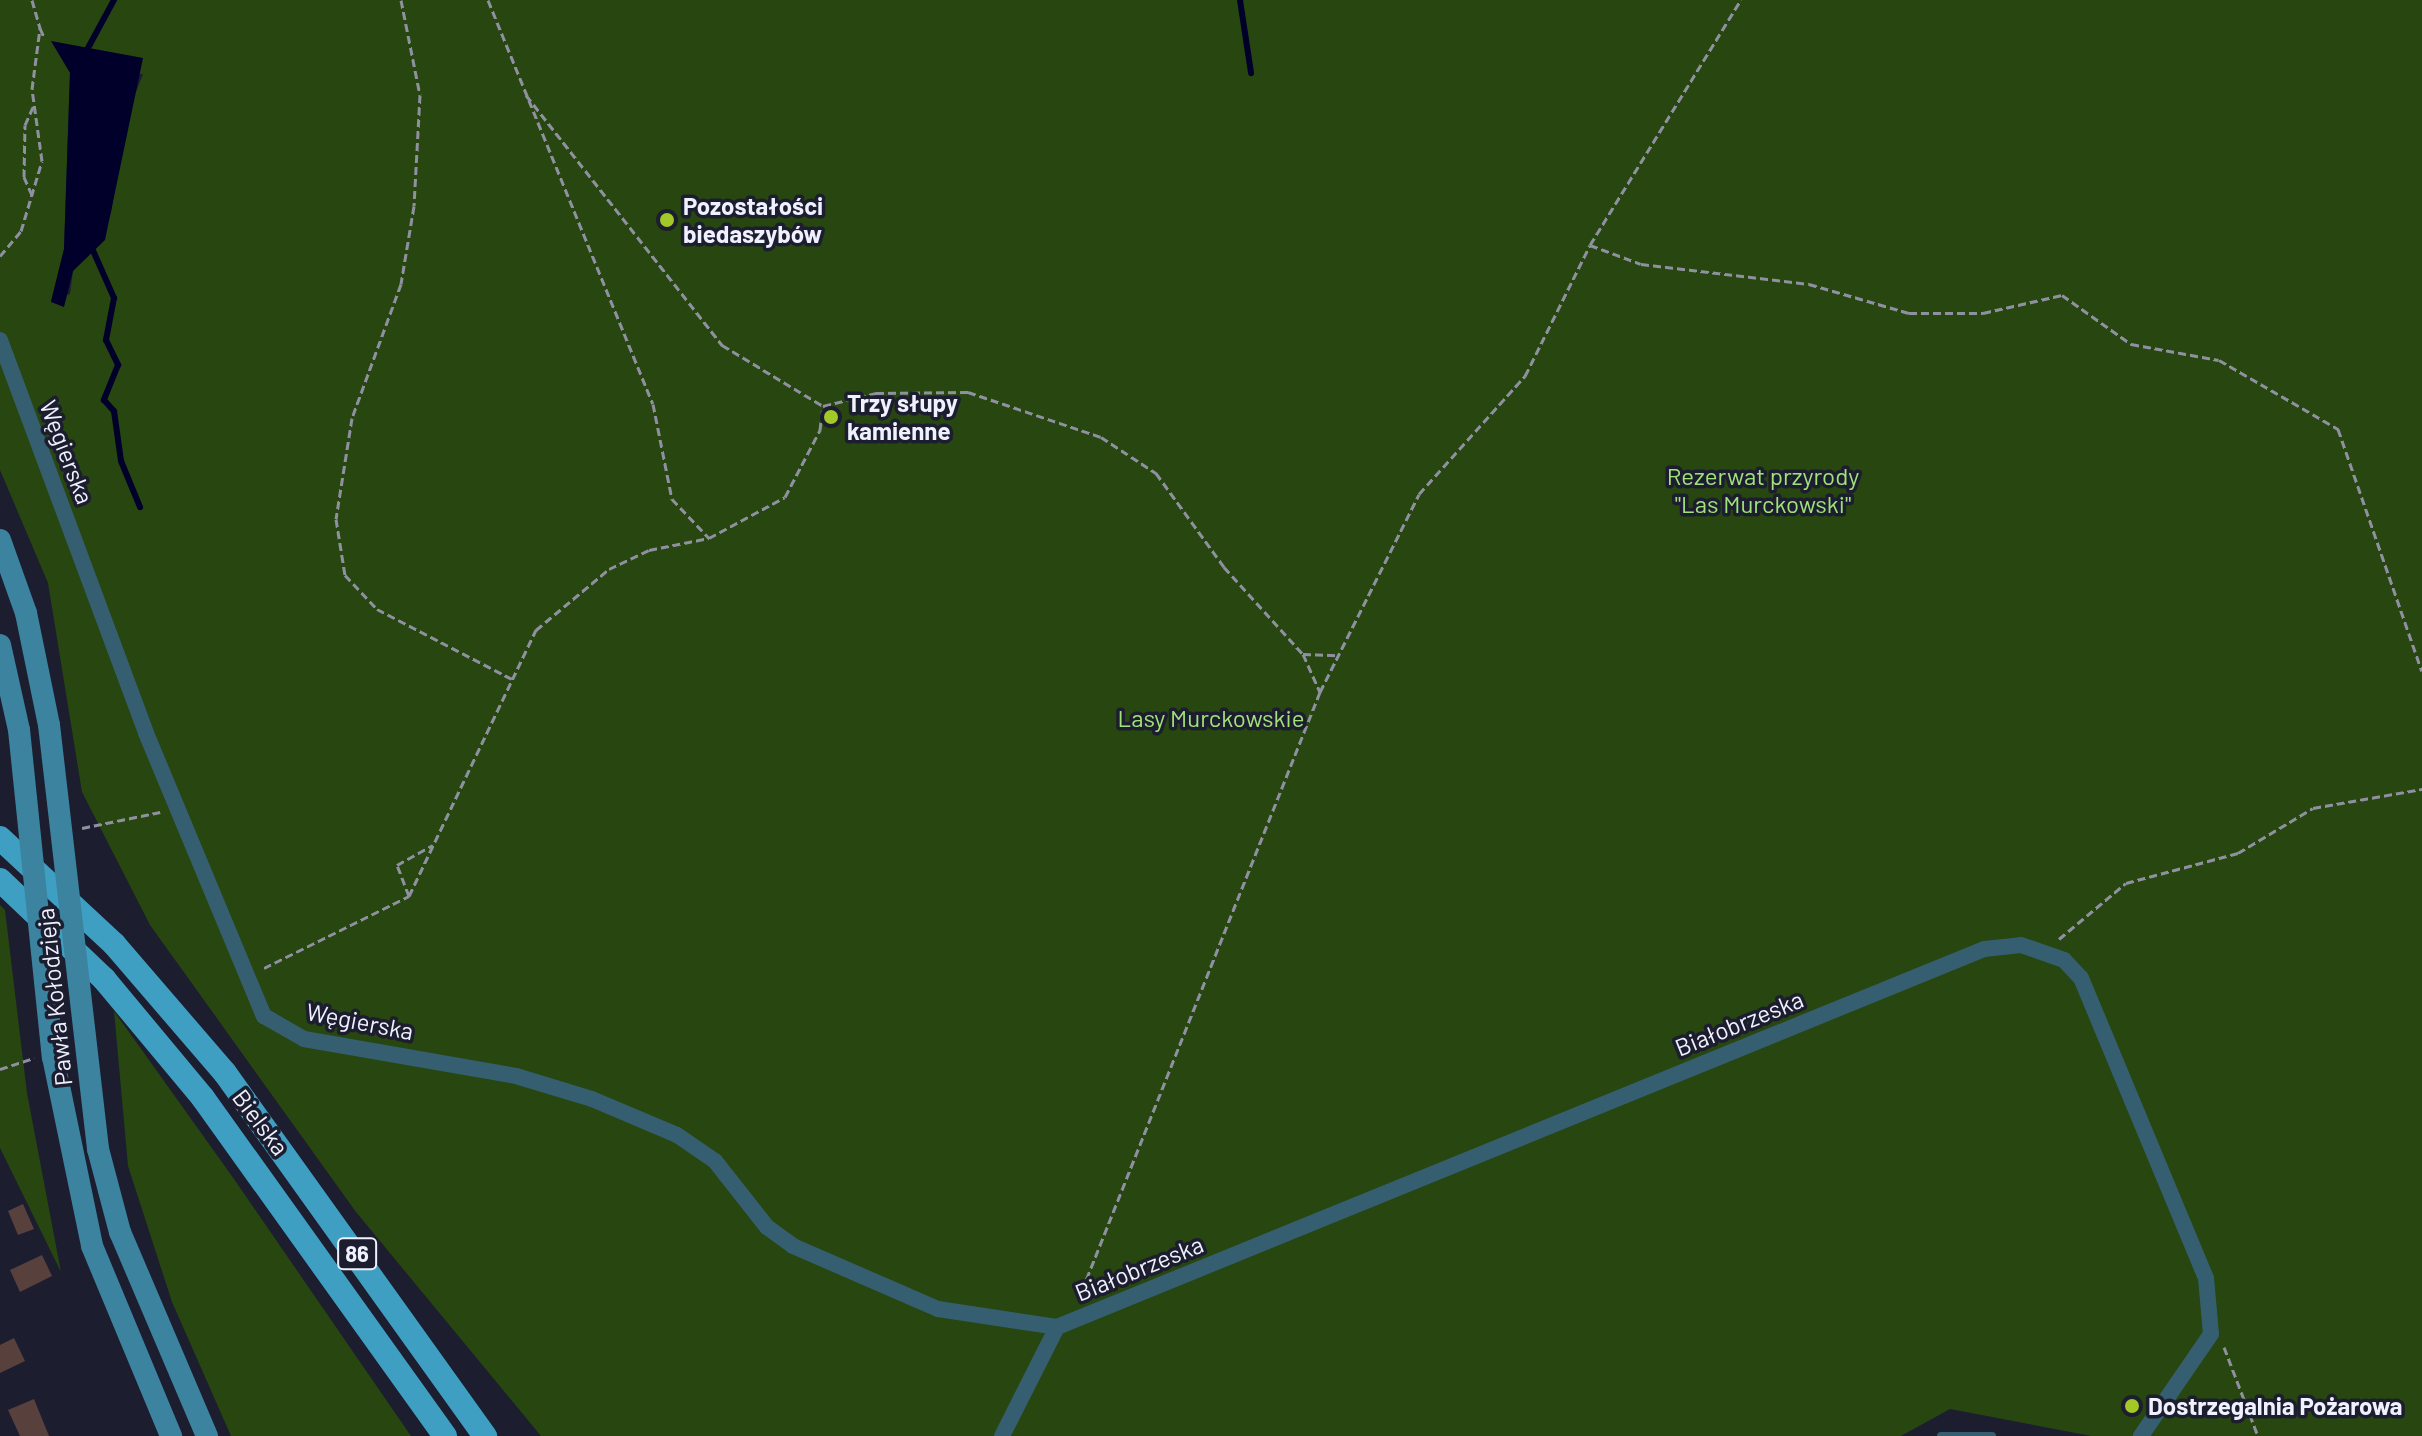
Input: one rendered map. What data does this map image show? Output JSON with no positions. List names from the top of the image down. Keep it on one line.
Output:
{"streets":{"main road":["Bielska","86"],"street":["Węgierska","Pawła Kołodzieja","Białobrzeska"]},"crossings":[["Węgierska","Białobrzeska"]],"parks":["Rezerwat przyrody \"Las Murckowski\"","Lasy Murckowskie"],"places":["Pozostałości biedaszybów","Trzy słupy kamienne","Dostrzegalnia Pożarowa"]}
